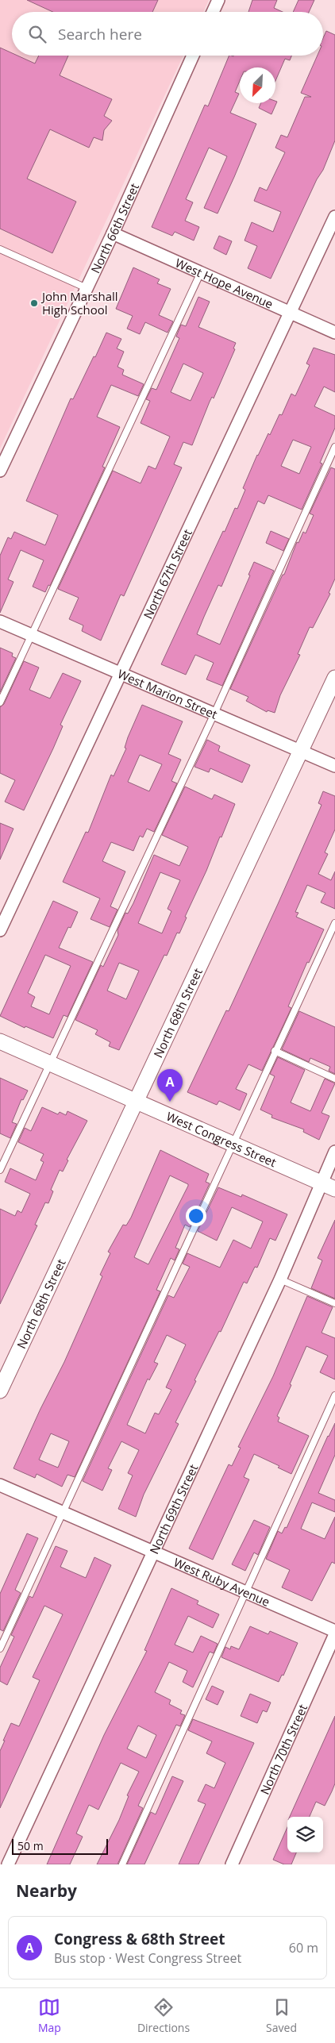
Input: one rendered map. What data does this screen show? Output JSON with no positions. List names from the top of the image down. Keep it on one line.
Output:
{"streets":{"street":["North 66th Street","West Hope Avenue","North 67th Street","West Marion Street","North 68th Street","West Congress Street","North 69th Street","West Ruby Avenue","North 70th Street"]},"crossings":[["North 66th Street","West Hope Avenue"],["West Hope Avenue","North 67th Street"],["North 67th Street","West Marion Street"],["West Marion Street","North 68th Street"],["North 68th Street","West Congress Street"],["West Congress Street","North 69th Street"],["North 69th Street","West Ruby Avenue"]],"places":["John Marshall High School"],"scale_bar":"50 m","north":"bottom left","page":{"search":"Search here","pins":"A","scale":"50 m","heading":"Nearby","list":[{"mark":"A","name":"Congress & 68th Street","note":"Bus stop · West Congress Street","value":"60 m"}],"nav":["Map","Directions","Saved"]}}
